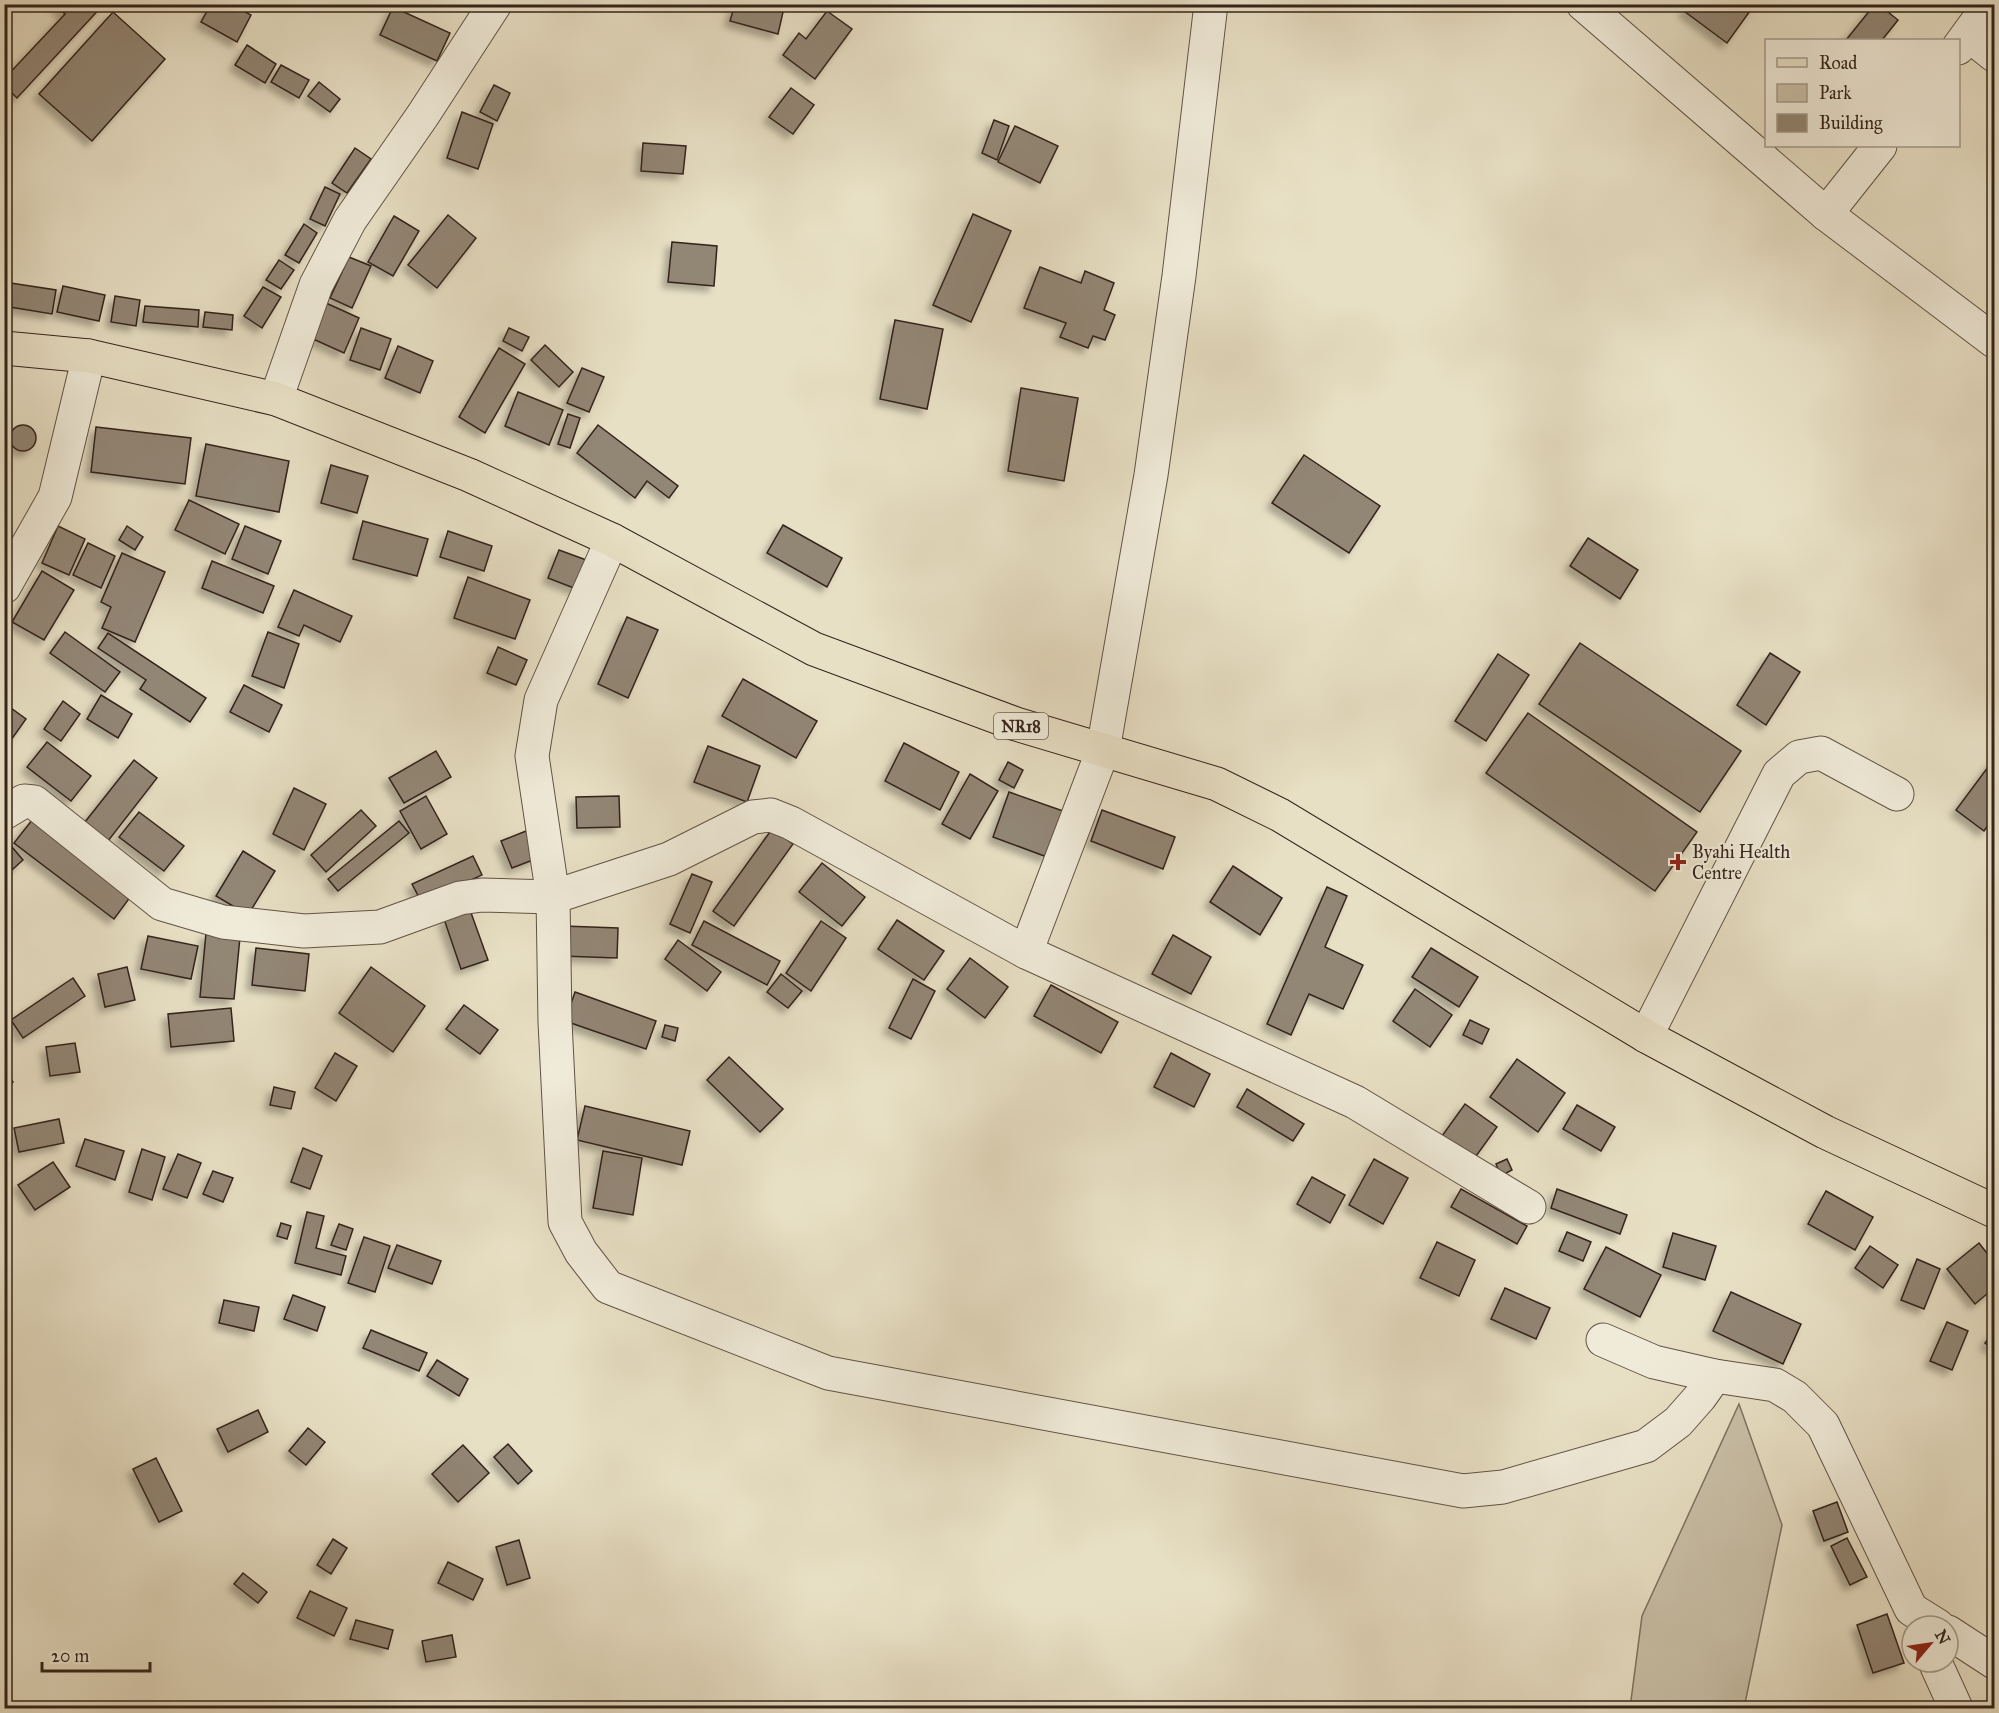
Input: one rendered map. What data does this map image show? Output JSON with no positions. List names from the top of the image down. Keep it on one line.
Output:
{"streets":{"main road":["NR18"]},"places":{"health":["Byahi Health Centre"]},"legend":["Road","Park","Building"],"scale_bar":"20 m","north":"top right"}
